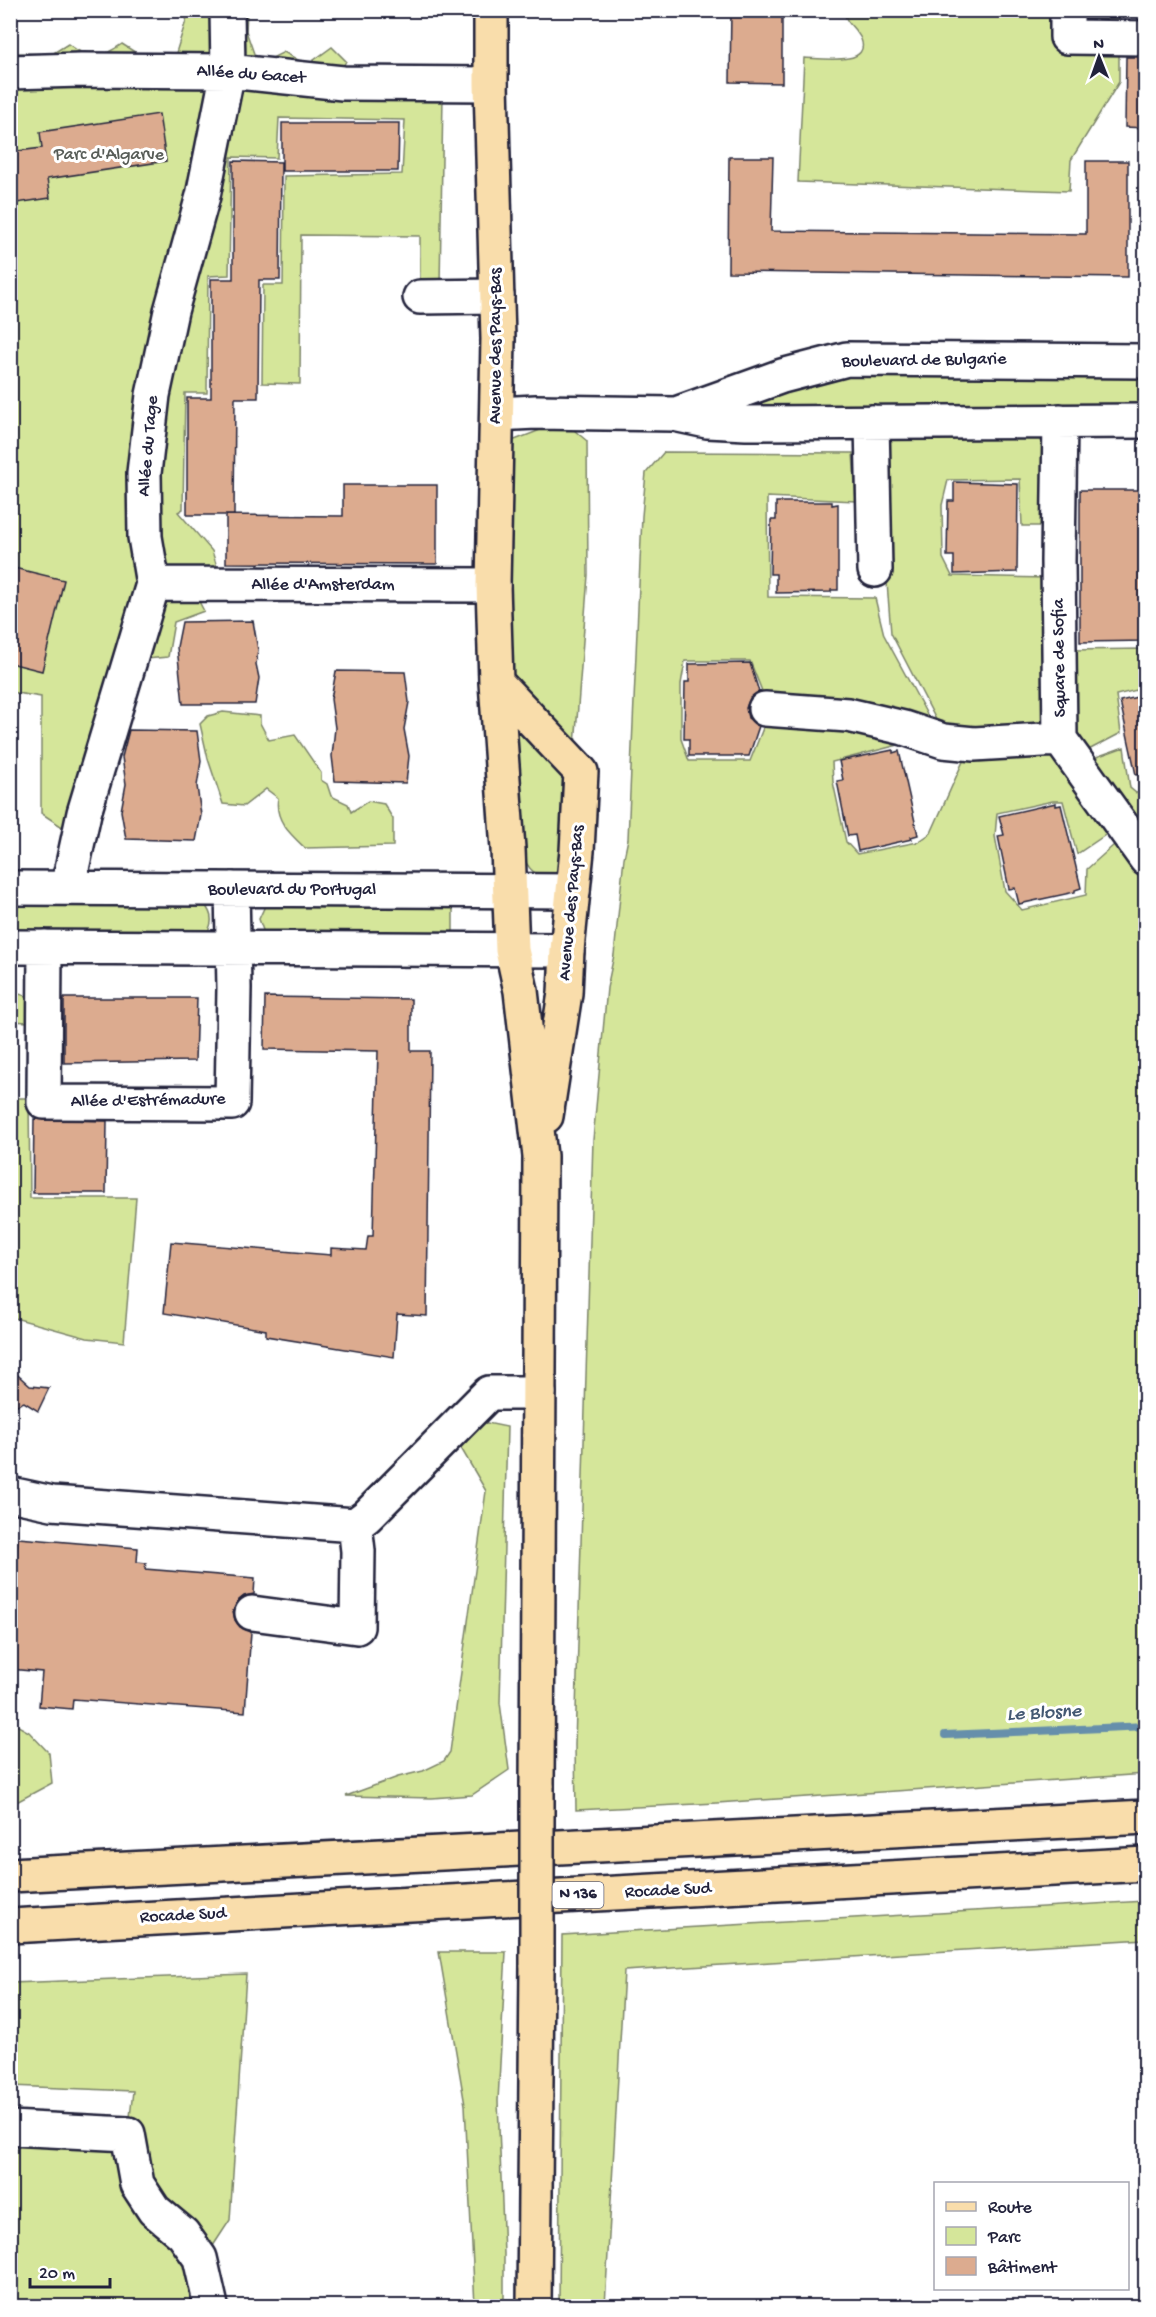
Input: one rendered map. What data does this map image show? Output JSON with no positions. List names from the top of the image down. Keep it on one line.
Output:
{"streets":{"main road":["Avenue des Pays-Bas","Rocade Sud","N 136"],"street":["Allée du Gacet","Boulevard de Bulgarie","Allée du Tage","Allée d'Amsterdam","Square de Sofia","Boulevard du Portugal","Allée d'Estrémadure"]},"crossings":[["Allée du Gacet","Avenue des Pays-Bas"],["Allée du Gacet","Allée du Tage"],["Avenue des Pays-Bas","Boulevard de Bulgarie"],["Avenue des Pays-Bas","Allée d'Amsterdam"],["Avenue des Pays-Bas","Boulevard du Portugal"],["Boulevard de Bulgarie","Square de Sofia"],["Allée du Tage","Allée d'Amsterdam"],["Allée du Tage","Boulevard du Portugal"],["Boulevard du Portugal","Allée d'Estrémadure"]],"water":["Le Blosne"],"parks":["Parc d'Algarve"],"legend":["Route","Parc","Bâtiment"],"scale_bar":"20 m","north":"top"}
